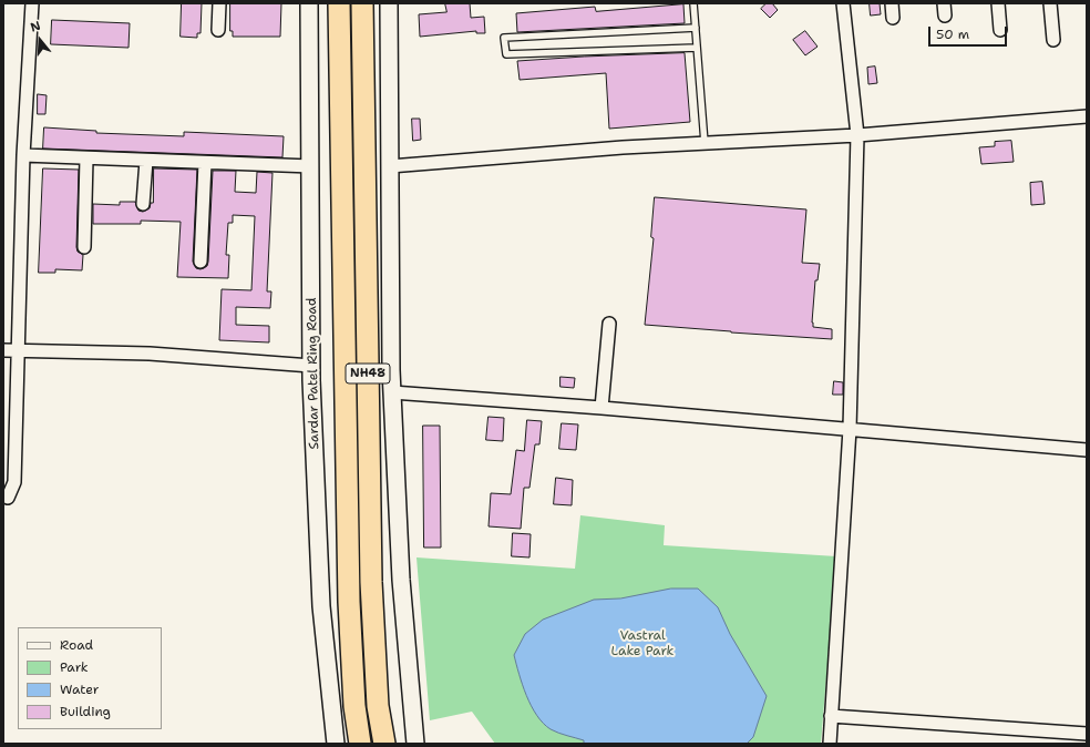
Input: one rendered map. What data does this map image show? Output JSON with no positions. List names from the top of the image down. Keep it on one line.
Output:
{"streets":{"highway":["NH48"],"street":["Sardar Patel Ring Road"]},"parks":["Vastral Lake Park"],"legend":["Road","Park","Water","Building"],"scale_bar":"50 m","north":"top"}
